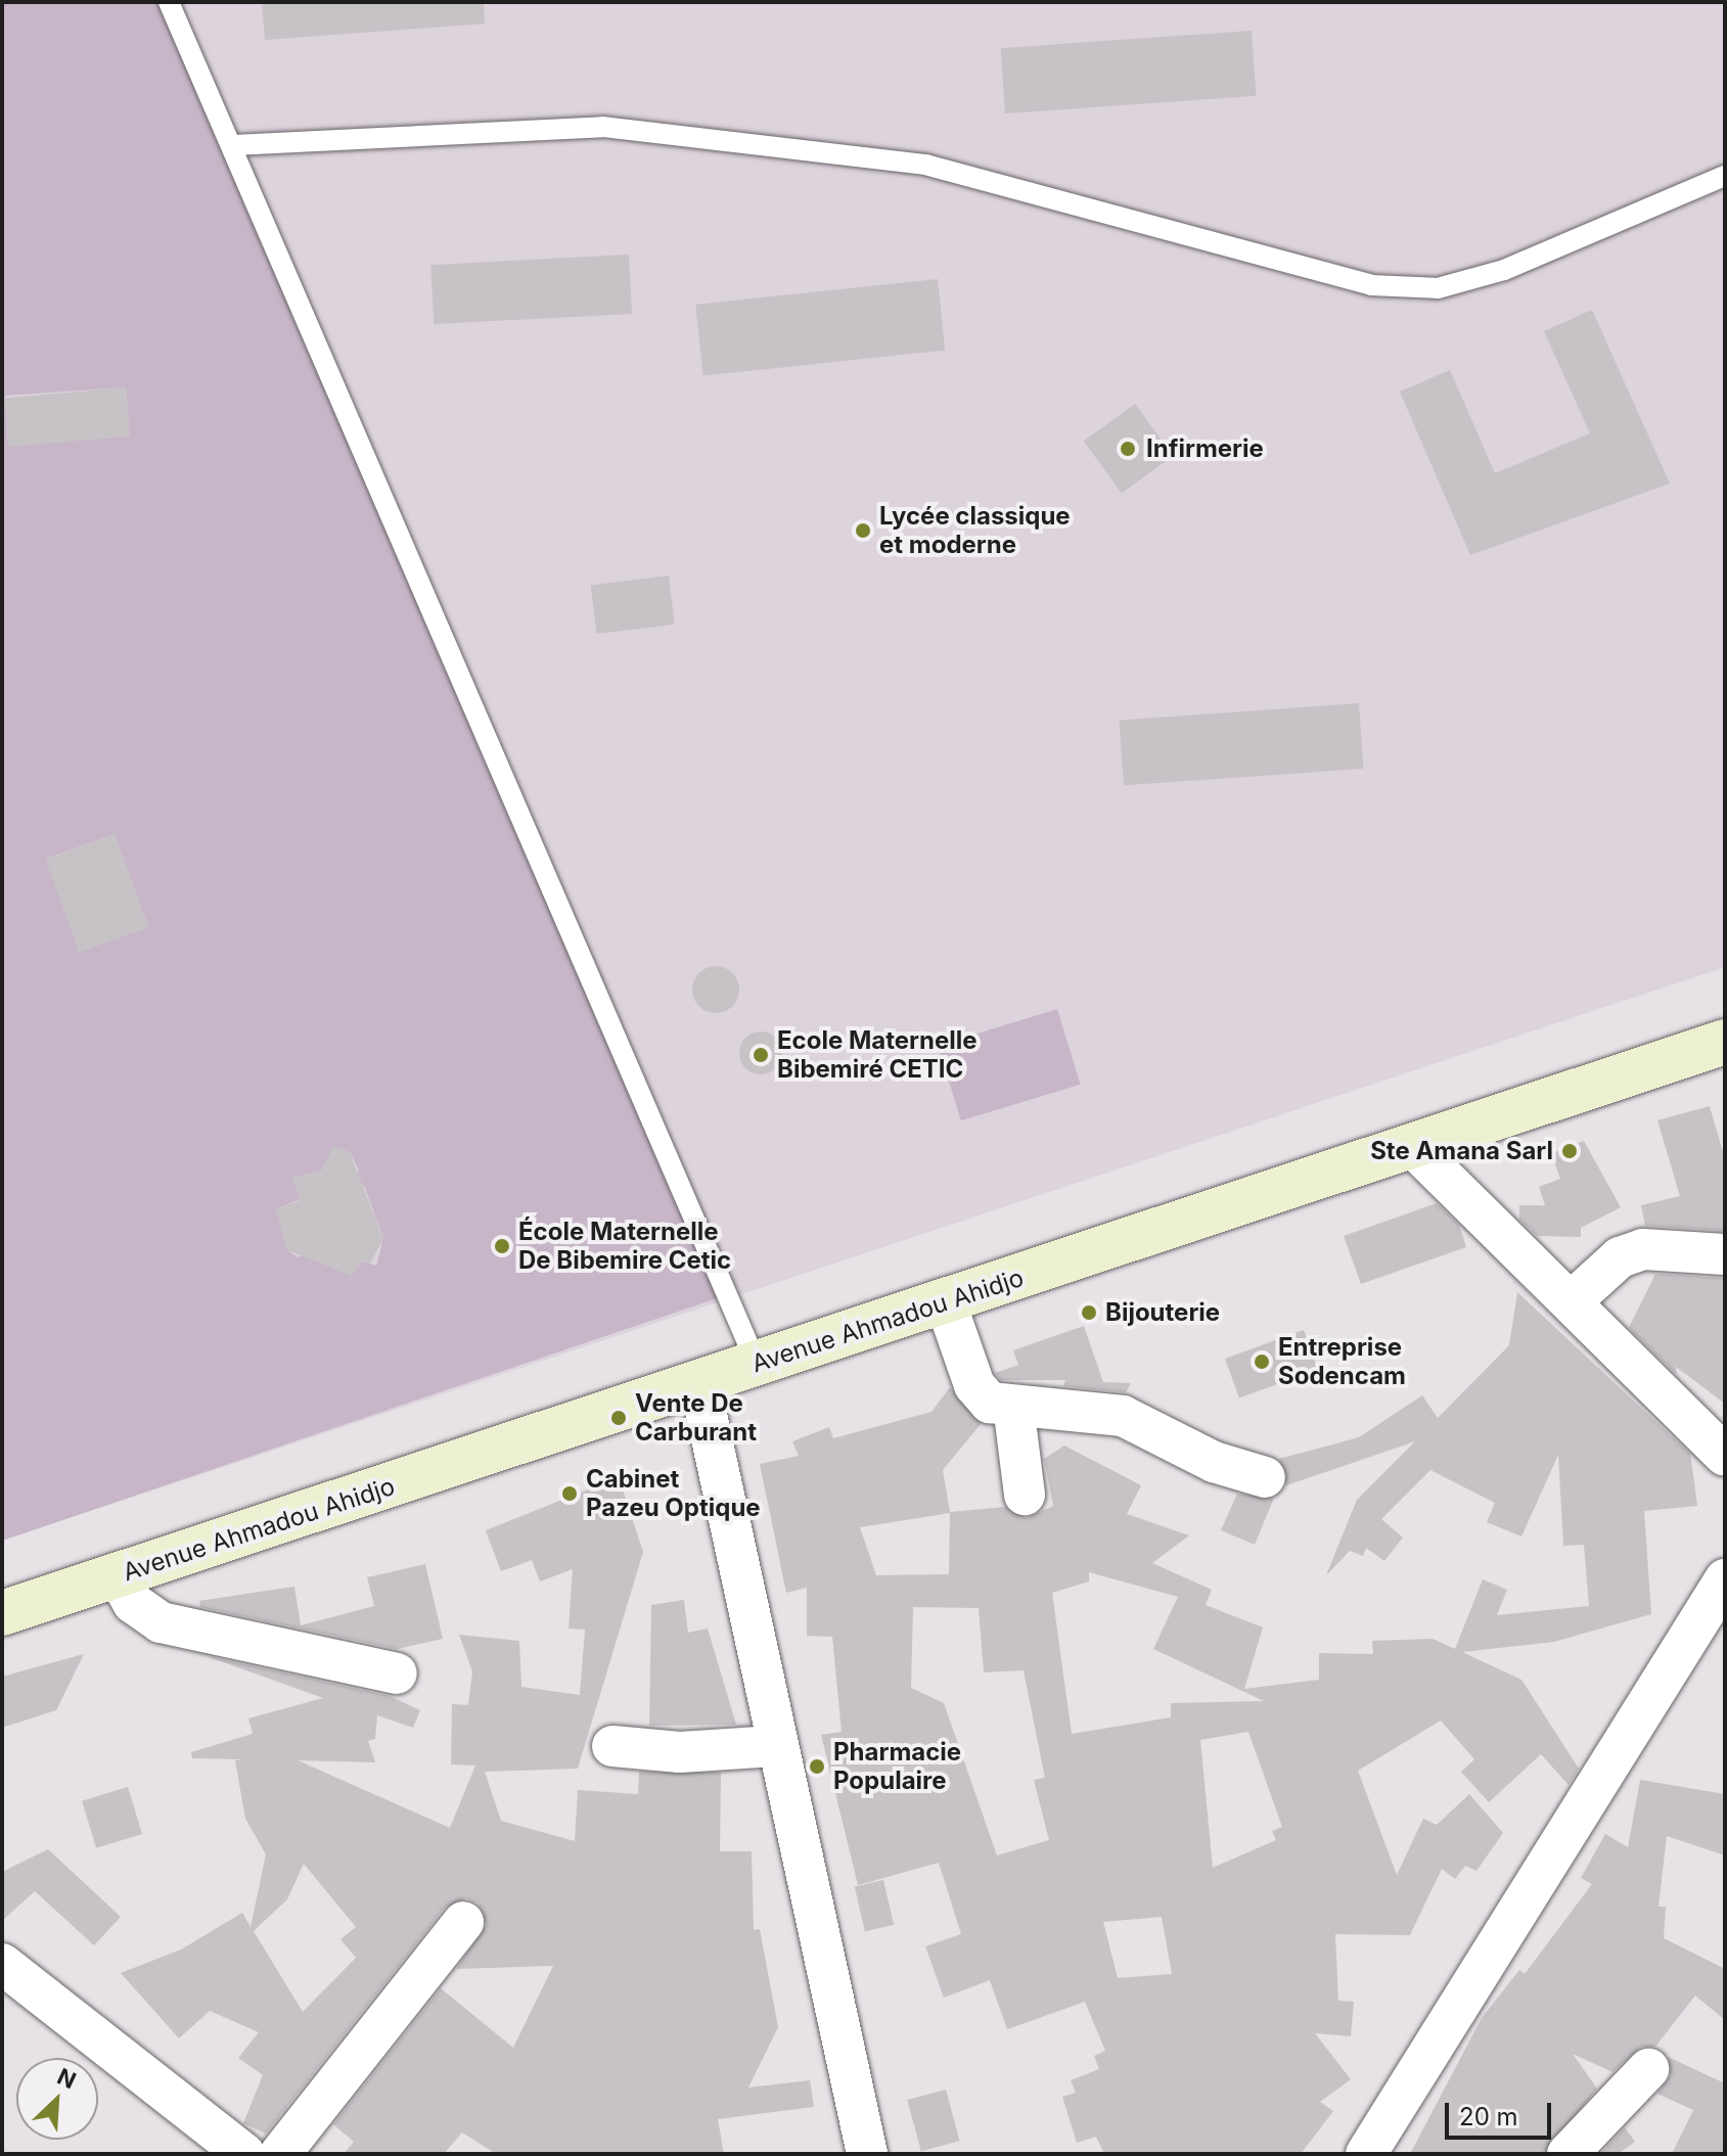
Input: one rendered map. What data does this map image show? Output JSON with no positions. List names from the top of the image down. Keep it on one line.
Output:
{"streets":{"main road":["Avenue Ahmadou Ahidjo"]},"places":["Infirmerie","Lycée classique et moderne","Ecole Maternelle Bibemiré CETIC","Ste Amana Sarl","École Maternelle De Bibemire Cetic","Bijouterie","Entreprise Sodencam","Vente De Carburant","Cabinet Pazeu Optique","Pharmacie Populaire"],"scale_bar":"20 m","north":"top right"}
